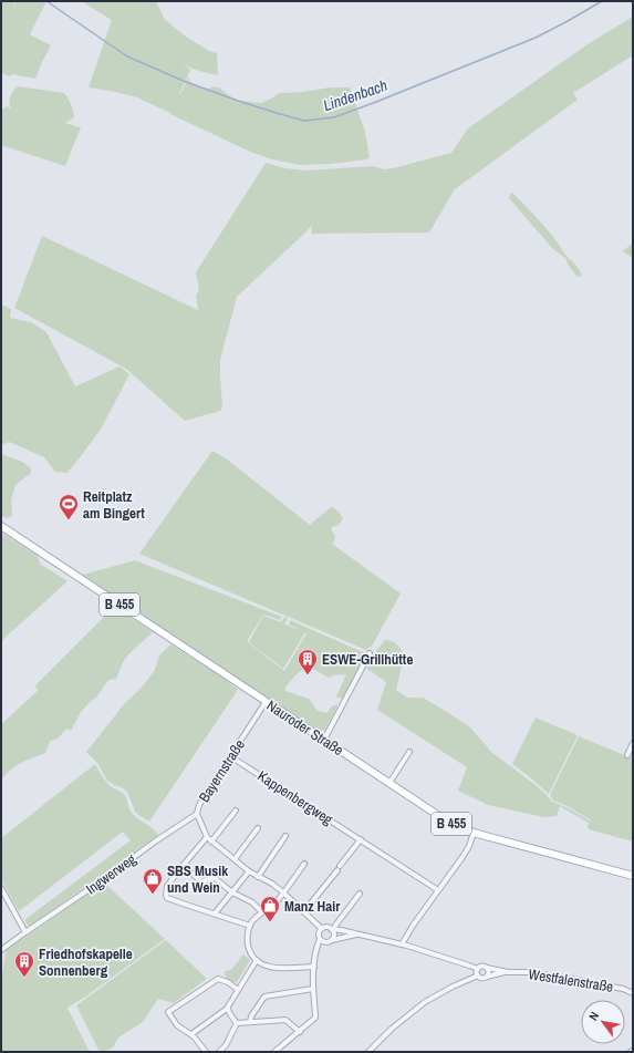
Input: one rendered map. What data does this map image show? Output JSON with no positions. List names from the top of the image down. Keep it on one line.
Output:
{"streets":{"main road":["B 455","Nauroder Straße"],"street":["Bayernstraße","Kappenbergweg","Ingwerweg","Westfalenstraße"]},"crossings":[["Nauroder Straße","Bayernstraße"],["Bayernstraße","Kappenbergweg"],["Bayernstraße","Ingwerweg"]],"water":["Lindenbach"],"places":{"sports":["Reitplatz am Bingert"],"building":["ESWE-Grillhütte","Friedhofskapelle Sonnenberg"],"shop":["SBS Musik und Wein","Manz Hair"]},"north":"top left"}
